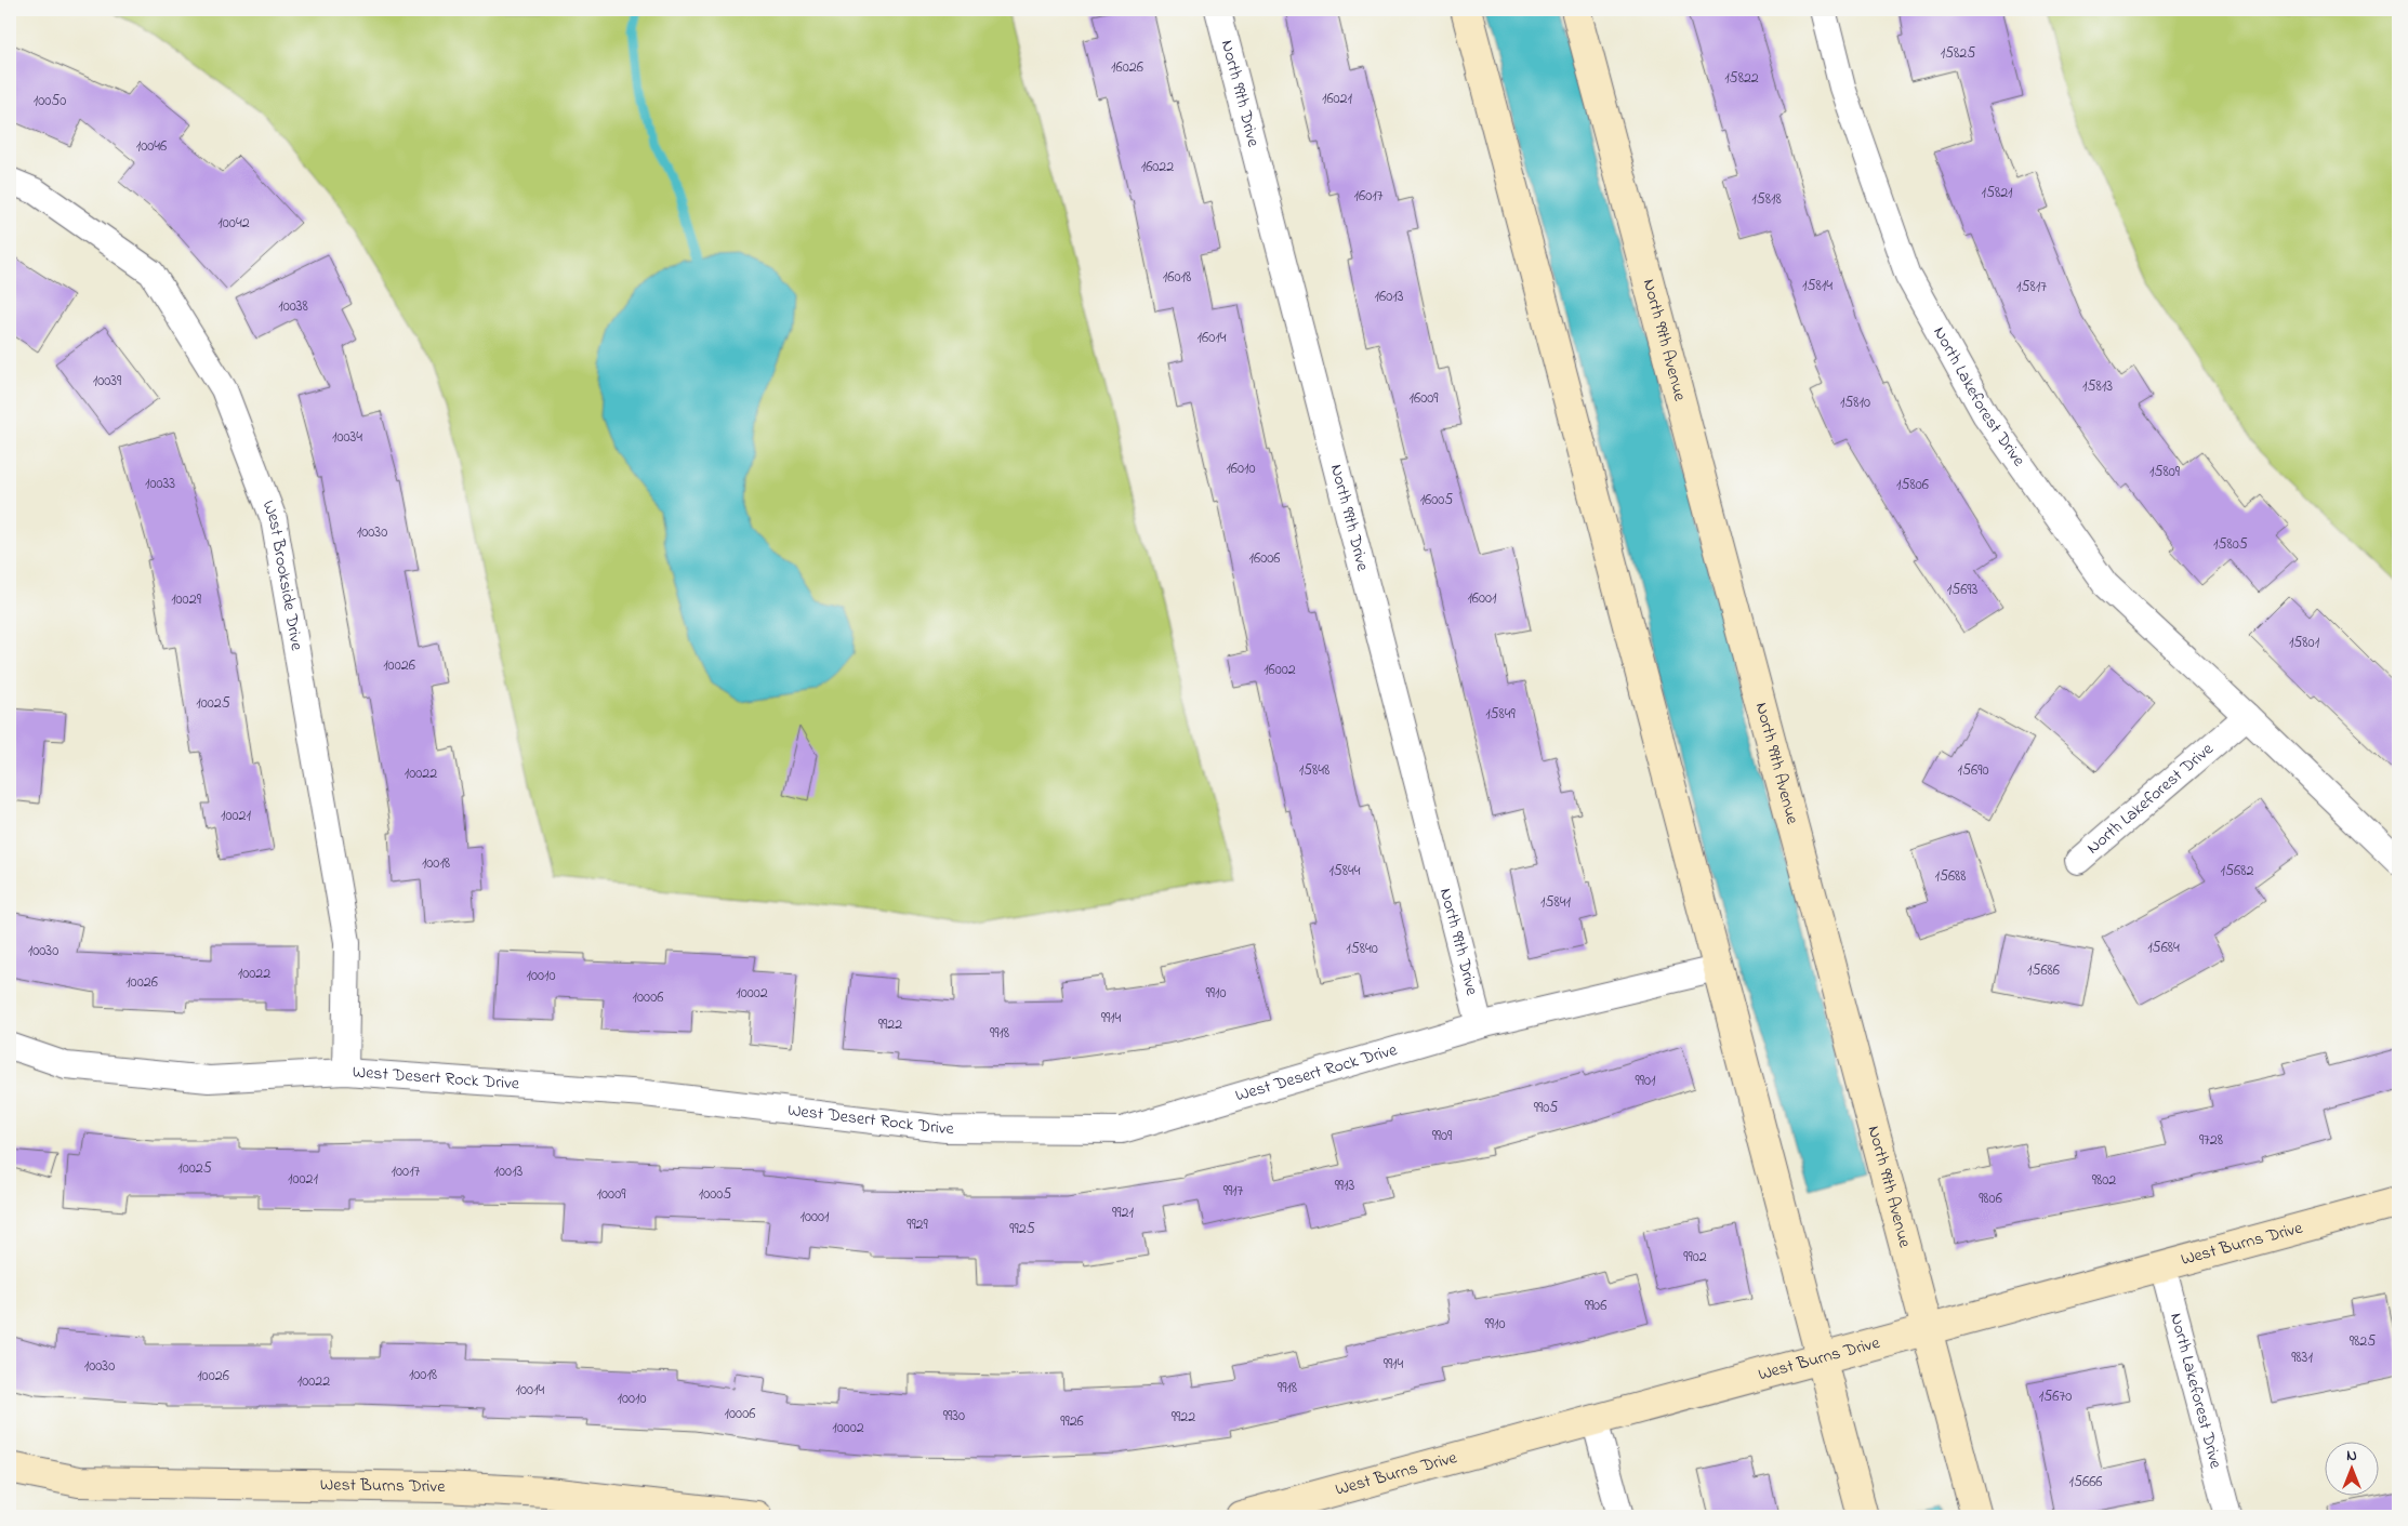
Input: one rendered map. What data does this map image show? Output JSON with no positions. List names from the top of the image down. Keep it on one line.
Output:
{"streets":{"main road":["North 99th Avenue","West Burns Drive"],"street":["North 99th Drive","North Lakeforest Drive","West Brookside Drive","West Desert Rock Drive"]},"crossings":[["North 99th Drive","West Desert Rock Drive"],["North 99th Avenue","West Burns Drive"],["North Lakeforest Drive","West Burns Drive"],["West Brookside Drive","West Desert Rock Drive"]],"house_numbers":["15825","16026","15822","16021","10050","10046","16022","15821","16017","15818","10042","16018","15814","15817","16013","10038","16014","10039","15813","16009","15810","10034","16010","15809","10033","15806","16005","10030","15805","16006","15693","16001","10029","15801","10026","16002","10025","15849","15848","15690","10022","10021","10018","15844","15682","15688","15841","15684","15840","10030","15686","10022","10010","10026","10002","9910","10006","9914","9922","9918","9901","9905","9909","9728","10025","10017","10013","10021","9802","9913","9917","10009","10005","9806","9921","10001","9929","9925","9902","9906","9910","9825","9831","9914","10030","10018","10026","10022","9918","10014","15670","10010","10006","9930","9922","9926","10002","15666"],"north":"top"}
